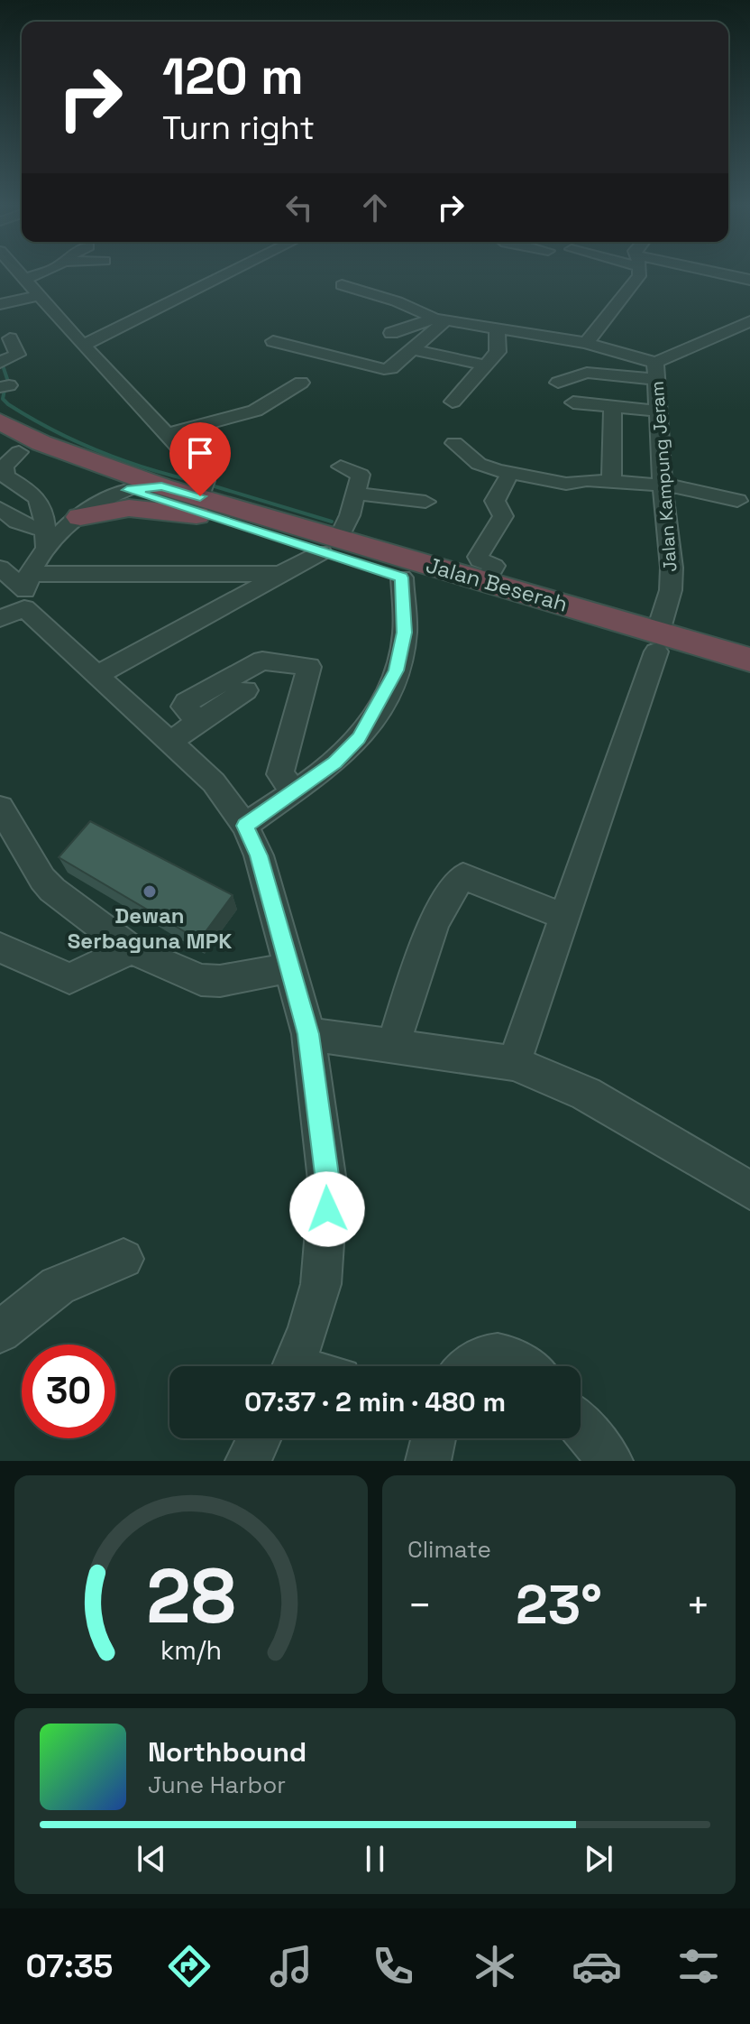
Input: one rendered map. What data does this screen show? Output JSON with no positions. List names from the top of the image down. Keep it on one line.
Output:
{"streets":{"highway":["Jalan Beserah"],"street":["Jalan Kampung Jeram"]},"crossings":[["Jalan Kampung Jeram","Jalan Beserah"]],"places":["Dewan Serbaguna MPK"],"page":{"turn":["120 m","Turn right"],"limit":"30","trip":"07:37 · 2 min · 480 m","tile":"Climate","heat":["−","23°","+"],"song":["Northbound","June Harbor"],"tabs":"07:35","gauge":["28","km/h"]}}
